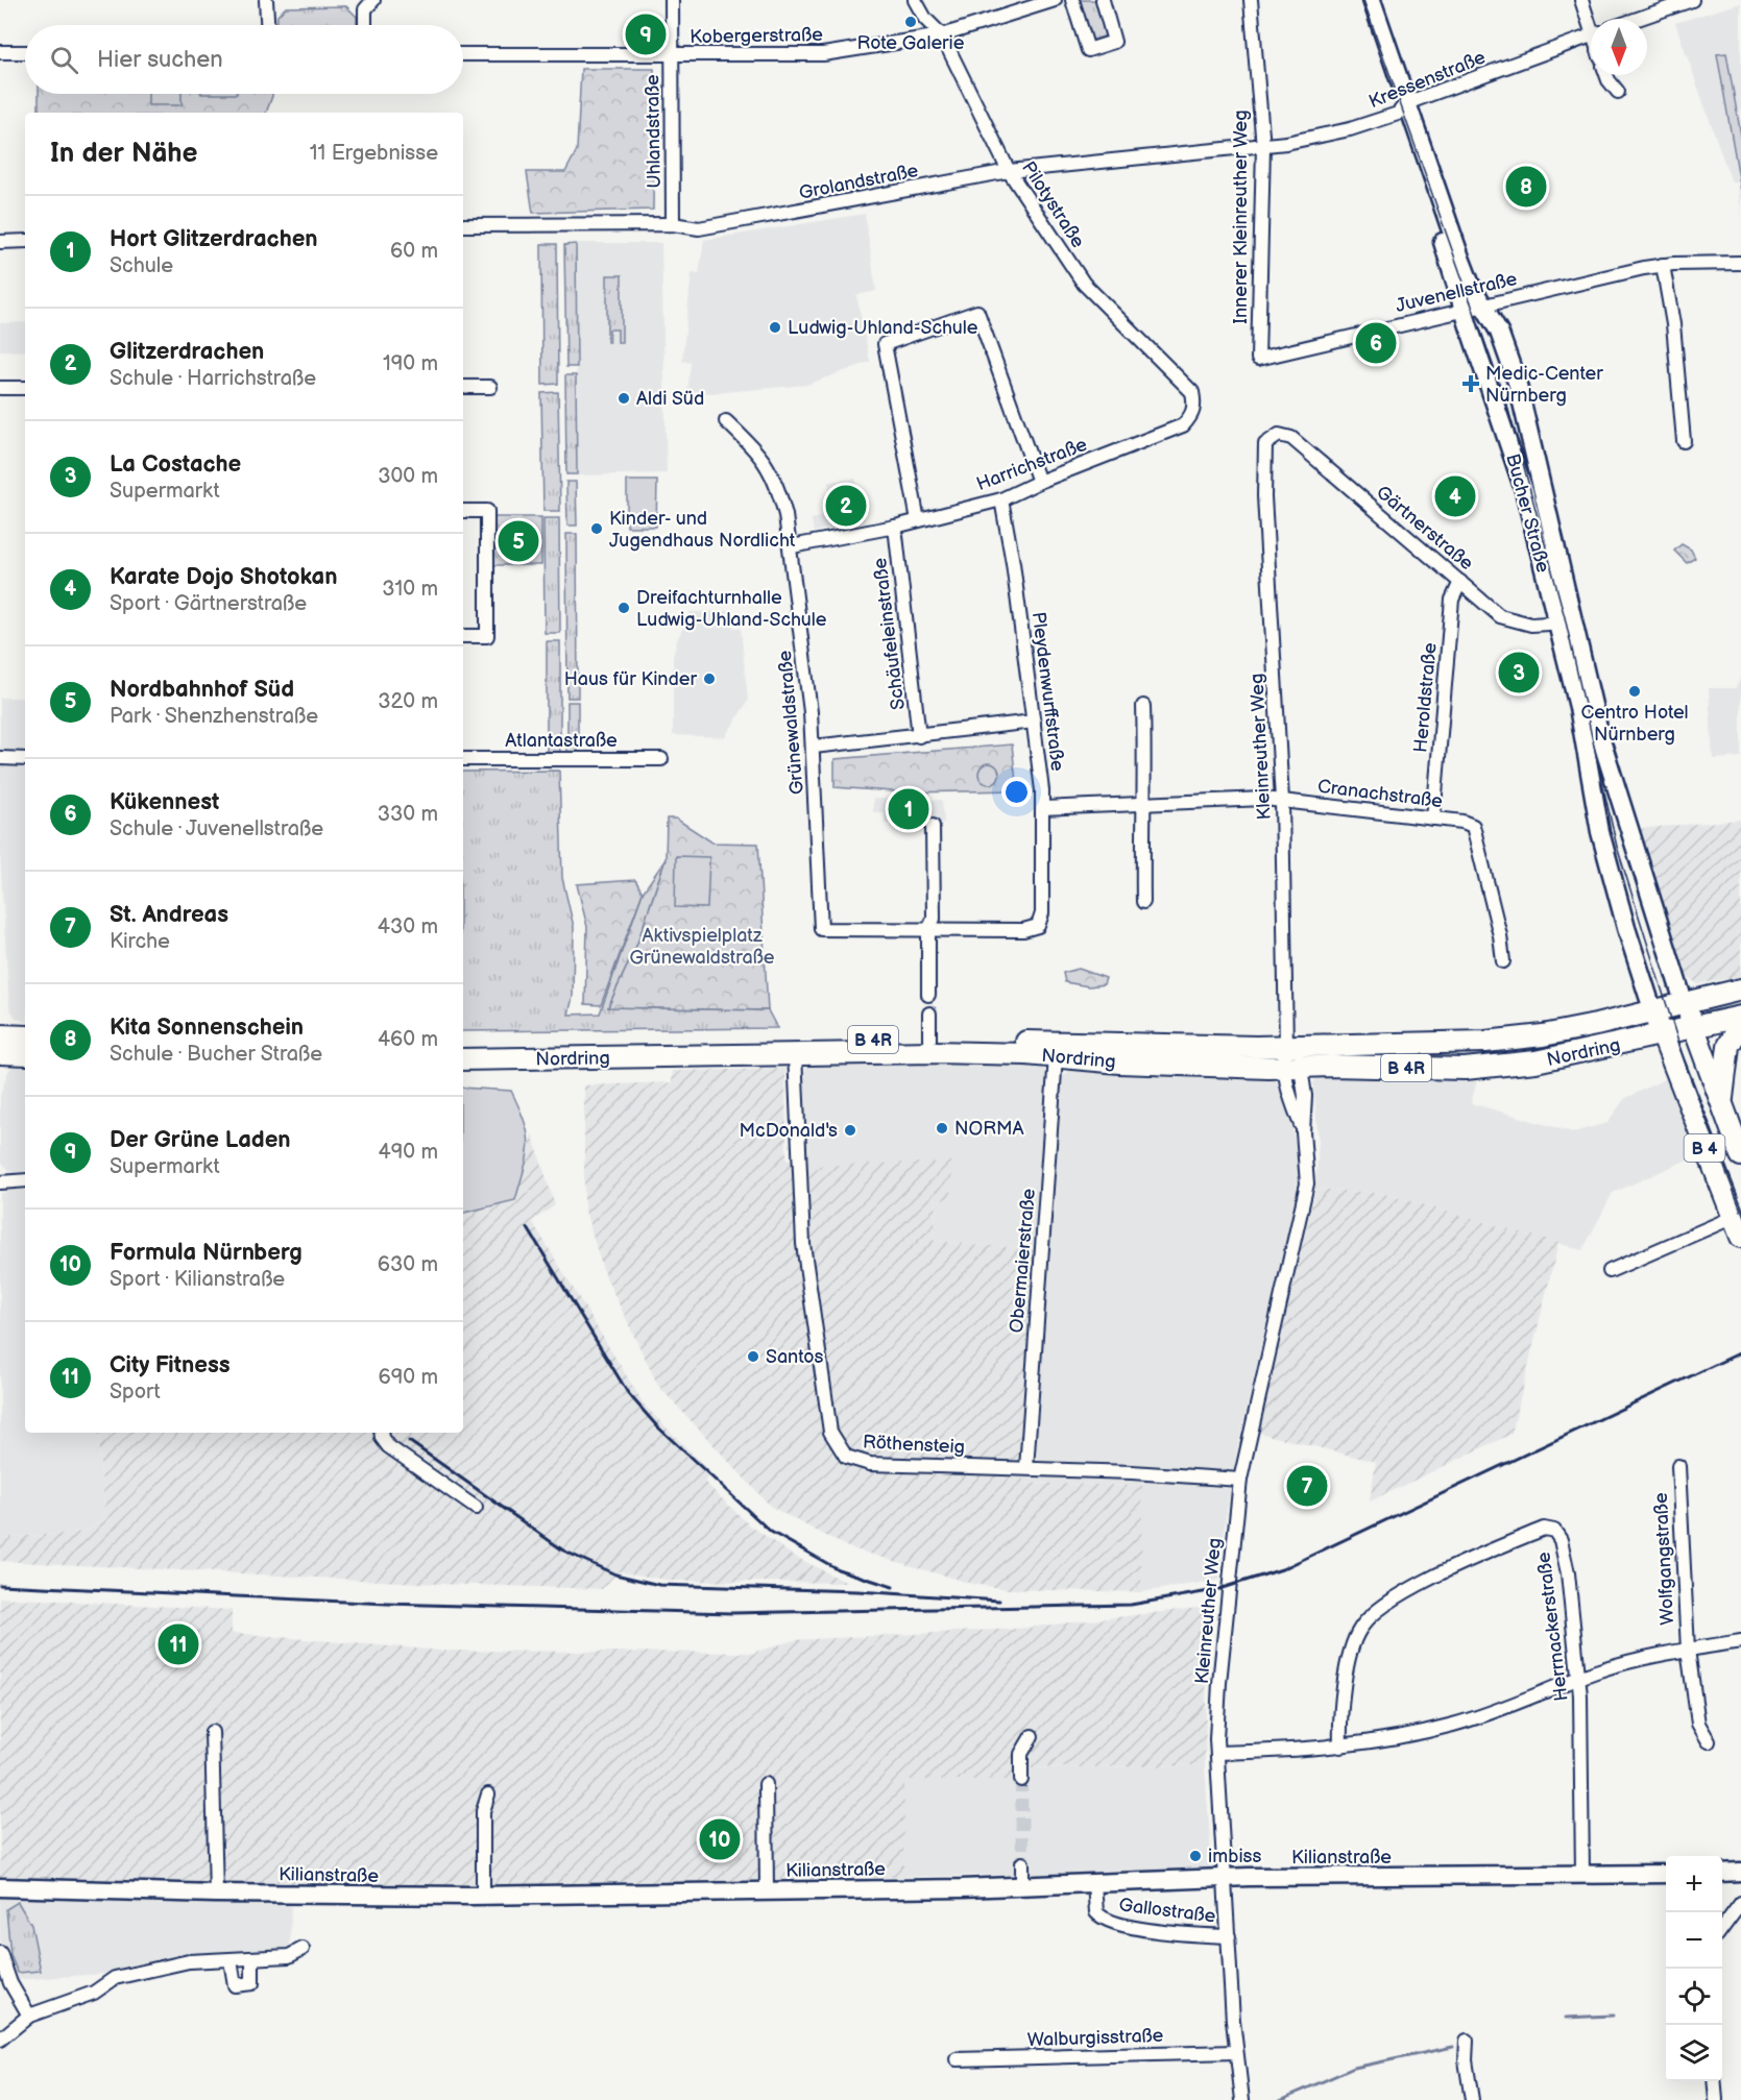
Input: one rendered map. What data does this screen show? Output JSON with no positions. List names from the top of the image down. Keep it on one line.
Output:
{"streets":{"main road":["Bucher Straße","B 4R","Nordring","B 4","Kilianstraße"],"street":["Kobergerstraße","Kressenstraße","Uhlandstraße","Grolandstraße","Pilotystraße","Innerer Kleinreuther Weg","Juvenellstraße","Harrichstraße","Gärtnerstraße","Schäufeleinstraße","Pleydenwurffstraße","Heroldstraße","Grünewaldstraße","Atlantastraße","Kleinreuther Weg","Cranachstraße","Obermaierstraße","Röthensteig","Wolfgangstraße","Herrnackerstraße","Gallostraße","Walburgisstraße"]},"crossings":[["Kobergerstraße","Uhlandstraße"],["Kobergerstraße","Pilotystraße"],["Kressenstraße","Grolandstraße"],["Kressenstraße","Innerer Kleinreuther Weg"],["Kressenstraße","Bucher Straße"],["Uhlandstraße","Grolandstraße"],["Grolandstraße","Pilotystraße"],["Grolandstraße","Innerer Kleinreuther Weg"],["Pilotystraße","Harrichstraße"],["Innerer Kleinreuther Weg","Juvenellstraße"],["Juvenellstraße","Bucher Straße"],["Harrichstraße","Schäufeleinstraße"],["Harrichstraße","Pleydenwurffstraße"],["Harrichstraße","Grünewaldstraße"],["Bucher Straße","Gärtnerstraße"],["Bucher Straße","B 4R"],["Bucher Straße","Nordring"],["Bucher Straße","B 4"],["Gärtnerstraße","Heroldstraße"],["Gärtnerstraße","Kleinreuther Weg"],["Pleydenwurffstraße","Grünewaldstraße"],["Pleydenwurffstraße","Cranachstraße"],["Heroldstraße","Cranachstraße"],["Kleinreuther Weg","Cranachstraße"],["Kleinreuther Weg","Nordring"],["Kleinreuther Weg","Röthensteig"],["Kleinreuther Weg","Kilianstraße"],["Kleinreuther Weg","Gallostraße"],["Kleinreuther Weg","Walburgisstraße"],["B 4R","Nordring"],["B 4R","B 4"],["Nordring","B 4"],["Nordring","Obermaierstraße"],["Nordring","Röthensteig"],["Obermaierstraße","Röthensteig"],["Herrnackerstraße","Kilianstraße"],["Kilianstraße","Gallostraße"]],"parks":["Aktivspielplatz Grünewaldstraße"],"places":{"other":["Rote Galerie","Ludwig-Uhland-Schule","Aldi Süd","Kinder- und Jugendhaus Nordlicht","Dreifachturnhalle Ludwig-Uhland-Schule","Haus für Kinder","Centro Hotel Nürnberg","NORMA","McDonald's","Santos","imbiss"],"health":["Medic-Center Nürnberg"]},"north":"bottom","page":{"pins":["9","8","6","4","2","5","3","1","7","11","10"],"search":"Hier suchen","heading":["In der Nähe","11 Ergebnisse"],"list":[{"mark":"1","name":"Hort Glitzerdrachen","note":"Schule","value":"60 m"},{"mark":"2","name":"Glitzerdrachen","note":"Schule · Harrichstraße","value":"190 m"},{"mark":"3","name":"La Costache","note":"Supermarkt","value":"300 m"},{"mark":"4","name":"Karate Dojo Shotokan","note":"Sport · Gärtnerstraße","value":"310 m"},{"mark":"5","name":"Nordbahnhof Süd","note":"Park · Shenzhenstraße","value":"320 m"},{"mark":"6","name":"Kükennest","note":"Schule · Juvenellstraße","value":"330 m"},{"mark":"7","name":"St. Andreas","note":"Kirche","value":"430 m"},{"mark":"8","name":"Kita Sonnenschein","note":"Schule · Bucher Straße","value":"460 m"},{"mark":"9","name":"Der Grüne Laden","note":"Supermarkt","value":"490 m"},{"mark":"10","name":"Formula Nürnberg","note":"Sport · Kilianstraße","value":"630 m"},{"mark":"11","name":"City Fitness","note":"Sport","value":"690 m"}],"map_buttons":["+","−"]}}
